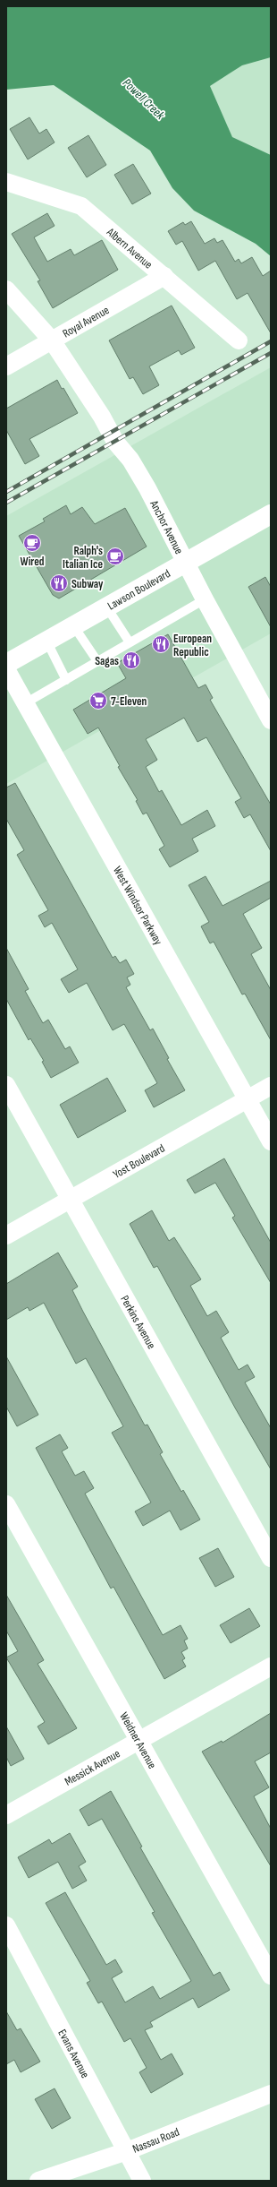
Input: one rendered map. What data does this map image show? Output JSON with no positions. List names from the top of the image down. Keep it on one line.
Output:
{"streets":{"main road":["Lawson Boulevard"],"street":["Albern Avenue","Royal Avenue","Anchor Avenue","West Windsor Parkway","Yost Boulevard","Perkins Avenue","Weidner Avenue","Messick Avenue","Evans Avenue","Nassau Road"]},"crossings":[["Albern Avenue","Royal Avenue"],["Royal Avenue","Anchor Avenue"],["Anchor Avenue","Lawson Boulevard"],["West Windsor Parkway","Yost Boulevard"],["Yost Boulevard","Perkins Avenue"],["Weidner Avenue","Messick Avenue"],["Evans Avenue","Nassau Road"]],"water":["Powell Creek"],"places":{"cafe":["Wired","Ralph's Italian Ice"],"restaurant":["Subway","European Republic","Sagas"],"supermarket":["7-Eleven"]}}
